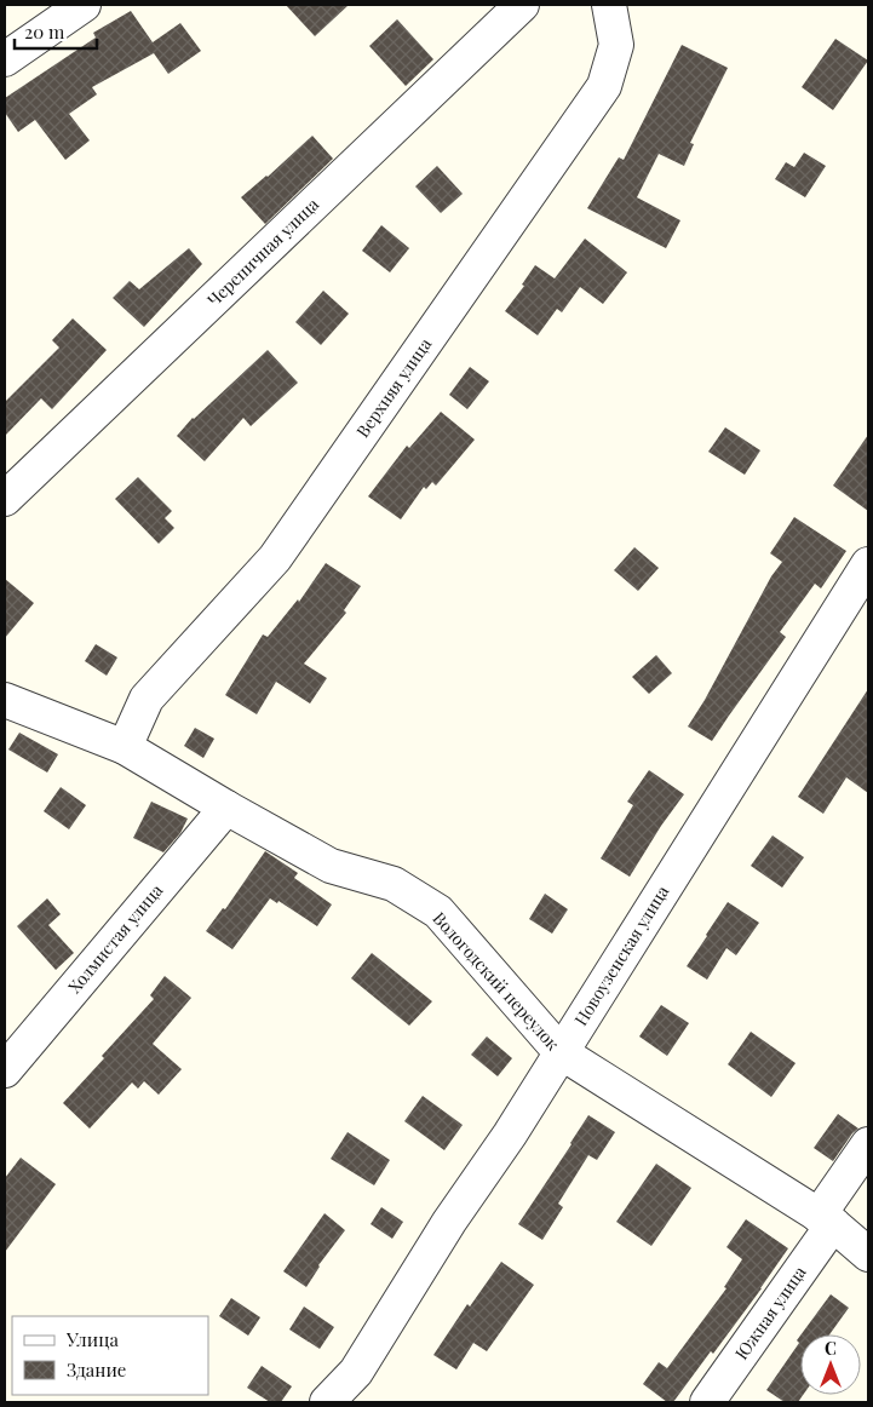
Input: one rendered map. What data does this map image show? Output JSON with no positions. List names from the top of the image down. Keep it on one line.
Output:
{"streets":{"street":["Черепичная улица","Верхняя улица","Холмистая улица","Новоузенская улица","Вологодский переулок","Южная улица"]},"crossings":[["Верхняя улица","Вологодский переулок"],["Холмистая улица","Вологодский переулок"],["Новоузенская улица","Вологодский переулок"],["Вологодский переулок","Южная улица"]],"legend":["Улица","Здание"],"scale_bar":"20 m","north":"top"}
